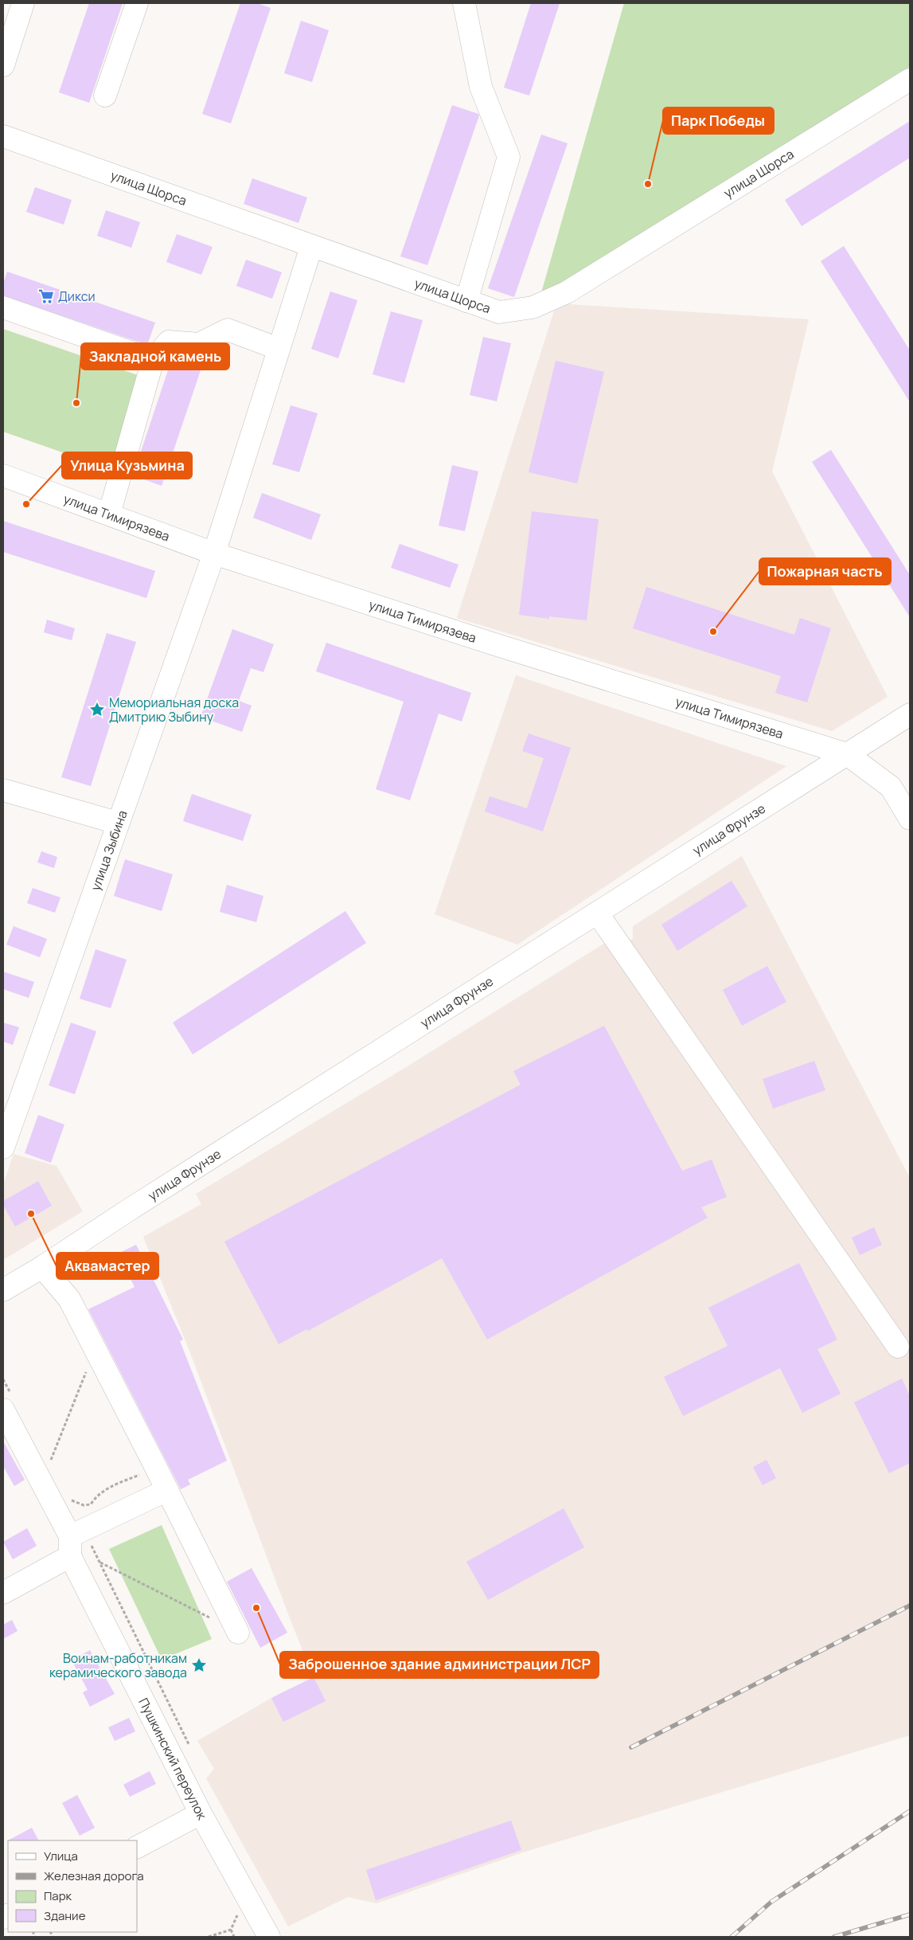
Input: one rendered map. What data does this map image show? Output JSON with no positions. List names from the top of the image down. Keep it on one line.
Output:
{"streets":{"street":["улица Щорса","улица Тимирязева","улица Фрунзе","улица Зыбина","Пушкинский переулок"]},"crossings":[["улица Щорса","улица Зыбина"],["улица Тимирязева","улица Фрунзе"],["улица Тимирязева","улица Зыбина"]],"places":{"other":["Парк Победы","Закладной камень","Улица Кузьмина","Пожарная часть","Аквамастер","Заброшенное здание администрации ЛСР"],"supermarket":["Дикси"],"place":["Мемориальная доска Дмитрию Зыбину","Воинам-работникам керамического завода"]},"legend":["Улица","Железная дорога","Парк","Здание"]}
